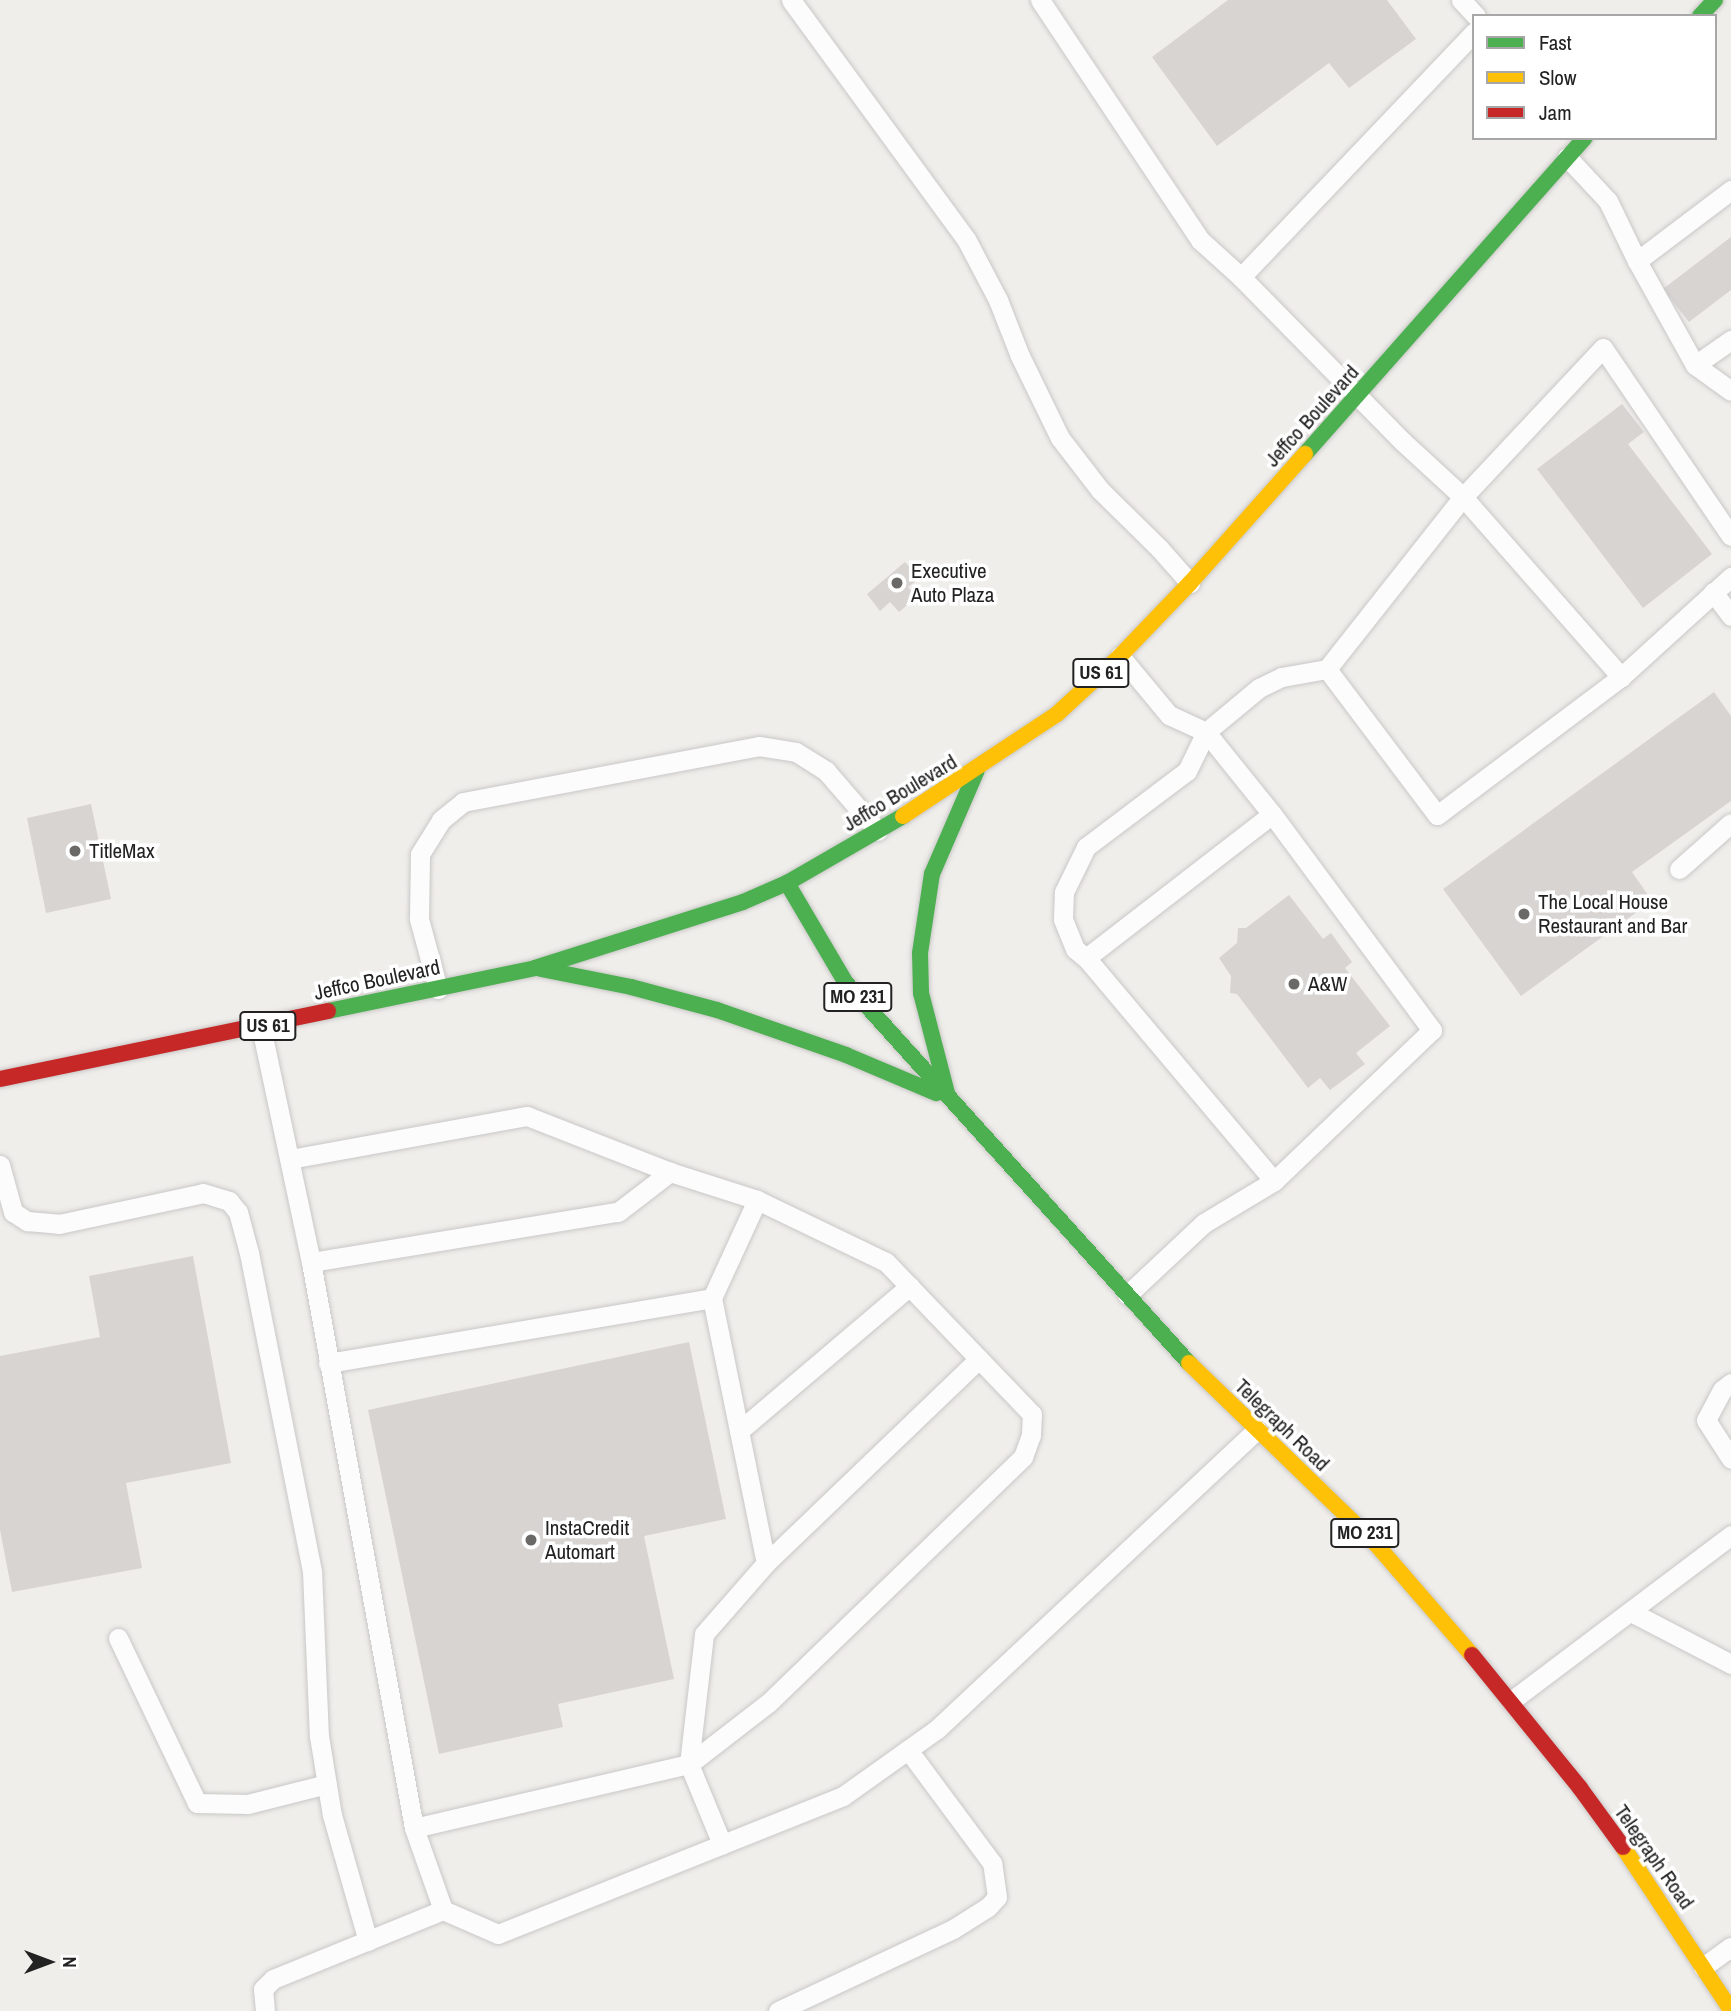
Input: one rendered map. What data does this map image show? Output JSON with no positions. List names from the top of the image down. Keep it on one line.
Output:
{"streets":{"main road":["Jeffco Boulevard","US 61","MO 231","Telegraph Road"]},"crossings":[["Jeffco Boulevard","Telegraph Road"]],"places":["Executive Auto Plaza","TitleMax","The Local House Restaurant and Bar","A&W","InstaCredit Automart"],"legend":["Fast","Slow","Jam"],"north":"right"}
